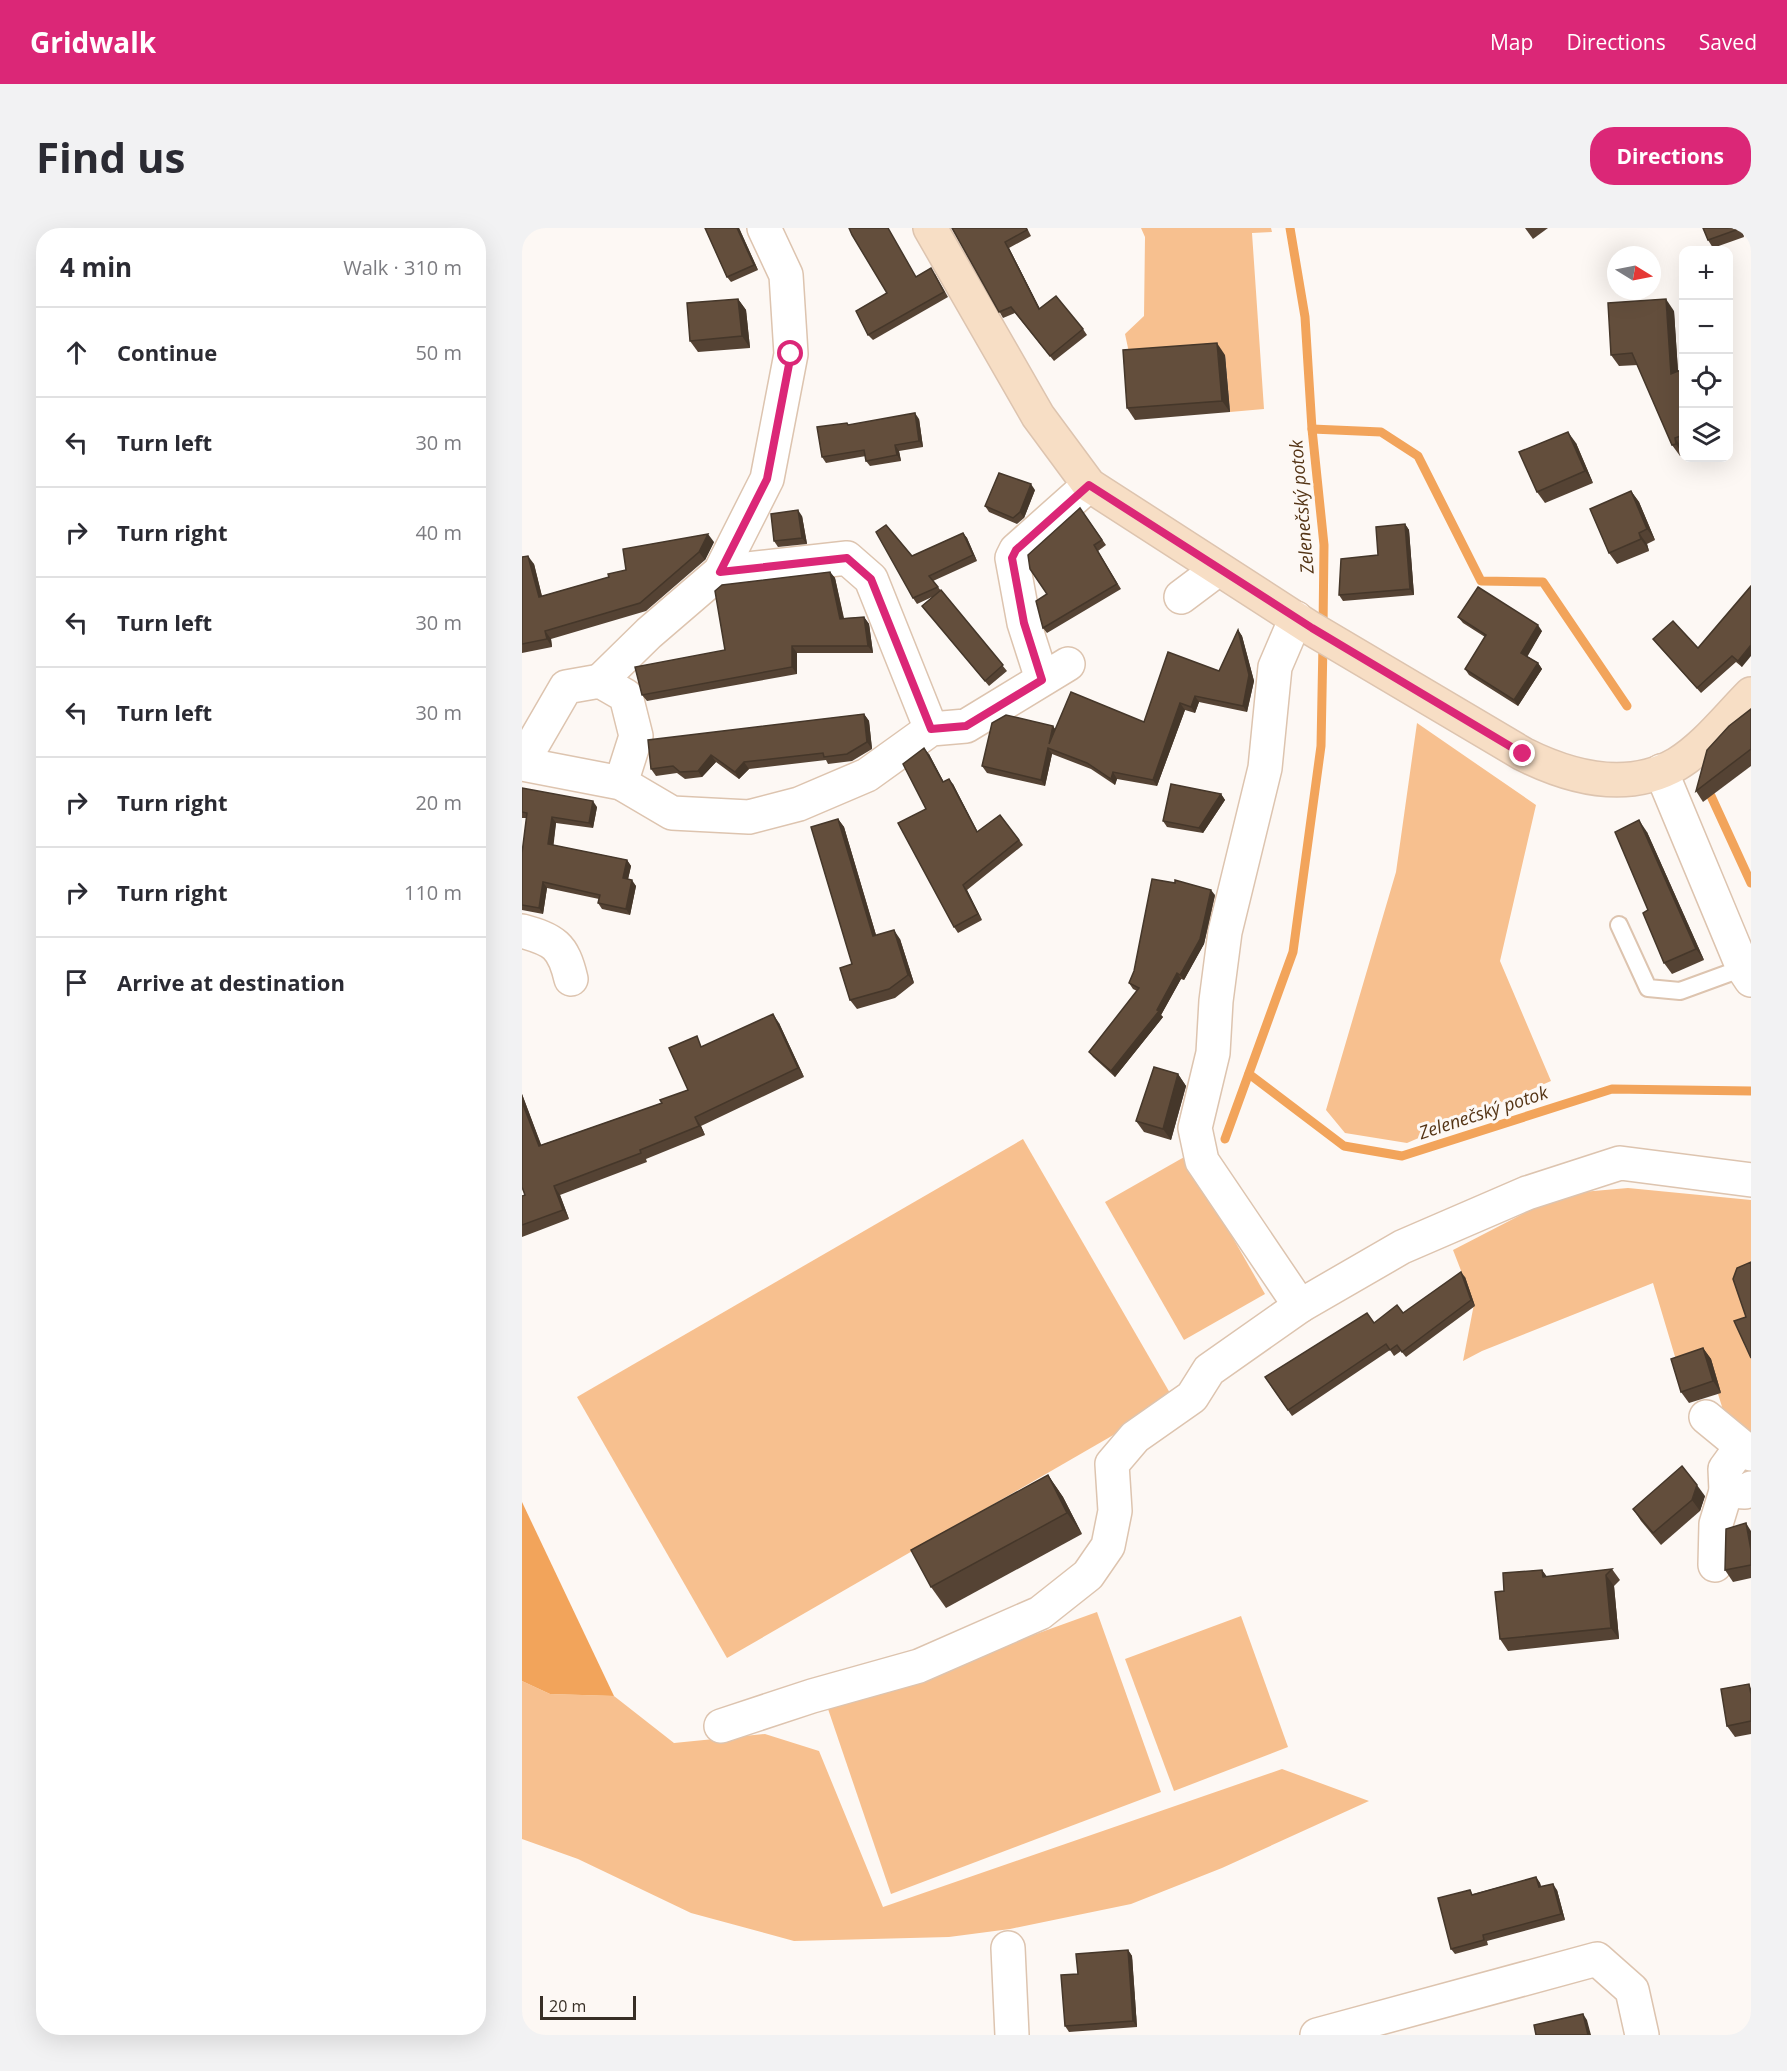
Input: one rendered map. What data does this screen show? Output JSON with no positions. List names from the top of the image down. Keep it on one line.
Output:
{"water":["Zelenečský potok"],"scale_bar":"20 m","north":"right","page":{"header":"Gridwalk","nav":["Map","Directions","Saved"],"buttons":"Directions","title":"Find us","heading":["4 min","Walk · 310 m"],"map_buttons":["+","−"],"list":[["Continue","50 m"],["Turn left","30 m"],["Turn right","40 m"],["Turn left","30 m"],["Turn left","30 m"],["Turn right","20 m"],["Turn right","110 m"],"Arrive at destination"],"scale":"20 m"}}
